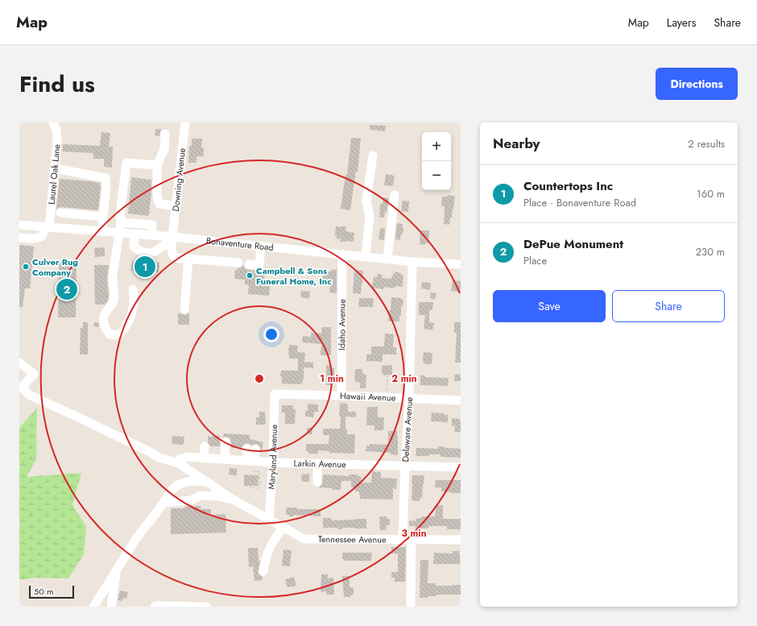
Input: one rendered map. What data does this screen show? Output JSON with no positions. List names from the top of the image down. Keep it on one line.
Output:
{"streets":{"street":["Laurel Oak Lane","Downing Avenue","Bonaventure Road","Idaho Avenue","Hawaii Avenue","Delaware Avenue","Maryland Avenue","Larkin Avenue","Tennessee Avenue"]},"crossings":[["Laurel Oak Lane","Bonaventure Road"],["Downing Avenue","Bonaventure Road"],["Bonaventure Road","Idaho Avenue"],["Bonaventure Road","Delaware Avenue"],["Idaho Avenue","Hawaii Avenue"],["Hawaii Avenue","Delaware Avenue"],["Hawaii Avenue","Maryland Avenue"],["Delaware Avenue","Larkin Avenue"],["Delaware Avenue","Tennessee Avenue"],["Maryland Avenue","Larkin Avenue"],["Maryland Avenue","Tennessee Avenue"]],"places":["Culver Rug Company","Campbell & Sons Funeral Home, Inc"],"scale_bar":"50 m","page":{"header":"Map","nav":["Map","Layers","Share"],"title":"Find us","buttons":["Directions",["Save","Share"]],"heading":["Nearby","2 results"],"map_buttons":["+","−"],"list":[{"mark":"1","name":"Countertops Inc","note":"Place · Bonaventure Road","value":"160 m"},{"mark":"2","name":"DePue Monument","note":"Place","value":"230 m"}],"pins":["1","2"],"scale":"50 m"},"rings":["1 min","2 min","3 min"]}
